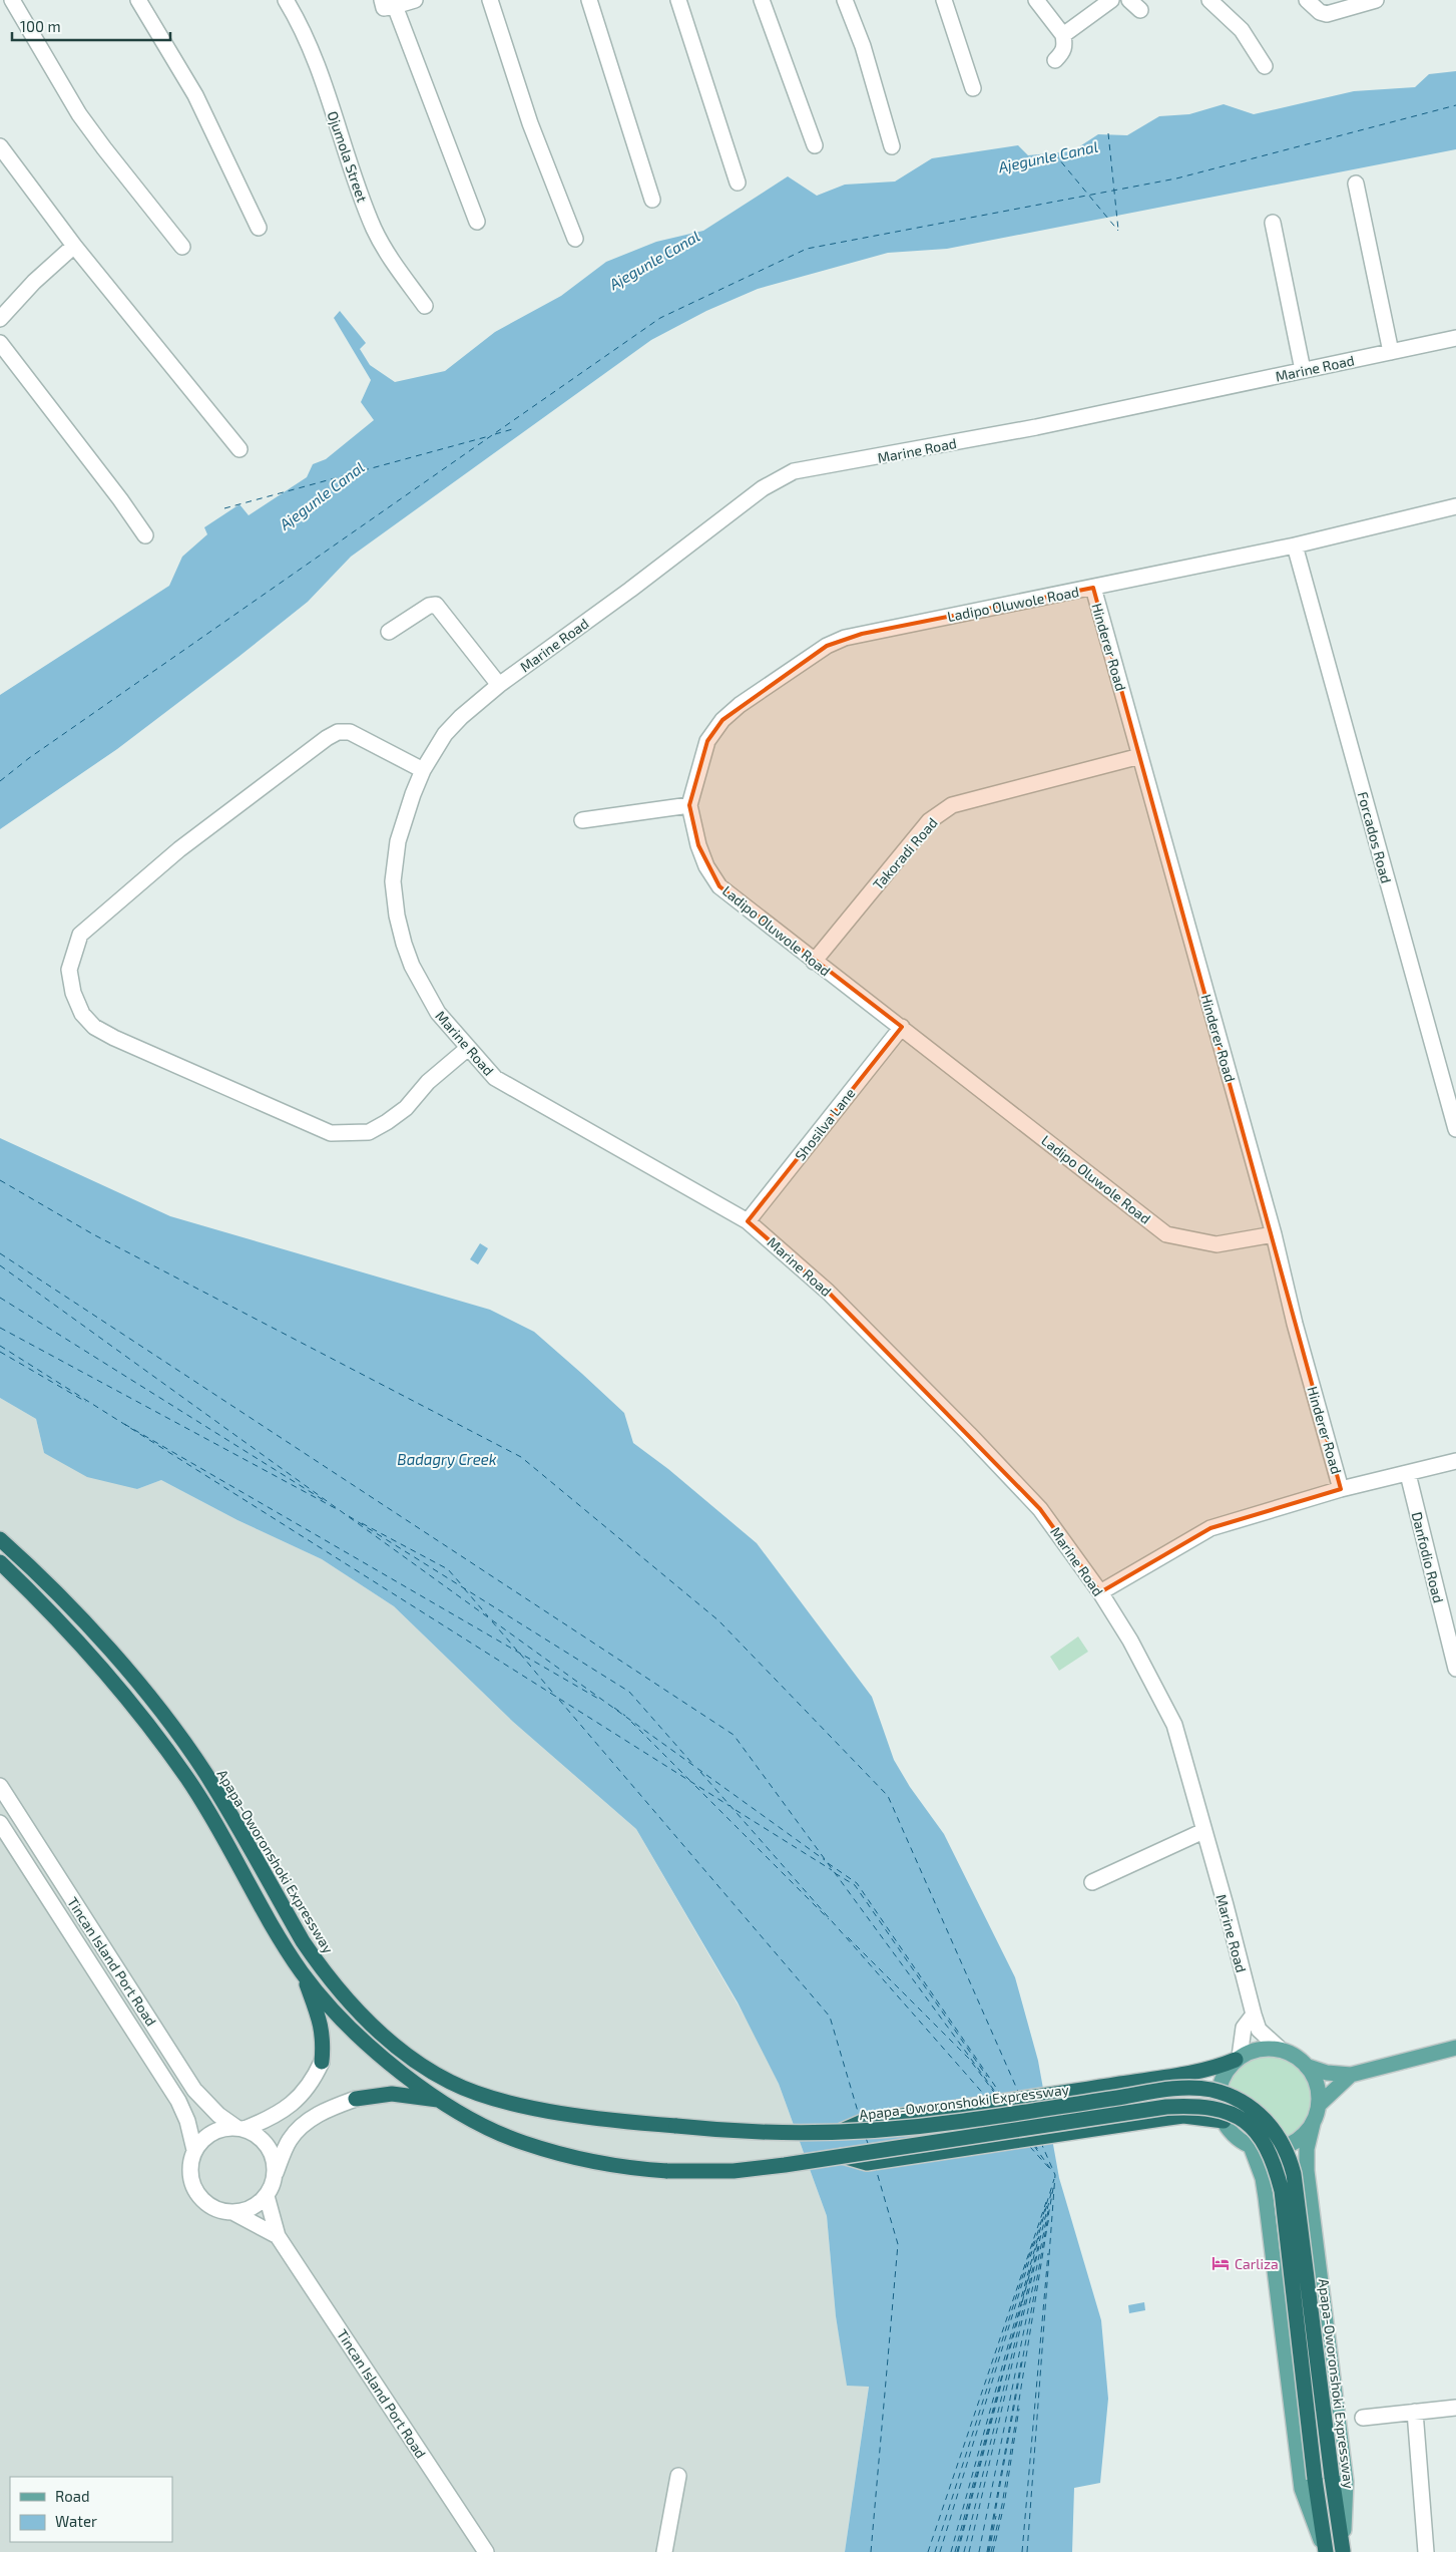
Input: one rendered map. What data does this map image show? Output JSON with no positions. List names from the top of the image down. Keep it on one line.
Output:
{"streets":{"highway":["Apapa-Oworonshoki Expressway"],"street":["Ojumola Street","Marine Road","Ladipo Oluwole Road","Hinderer Road","Forcados Road","Takoradi Road","Shosilva Lane","Danfodio Road","Tincan Island Port Road"]},"crossings":[["Marine Road","Shosilva Lane"],["Ladipo Oluwole Road","Hinderer Road"],["Ladipo Oluwole Road","Forcados Road"],["Ladipo Oluwole Road","Takoradi Road"],["Ladipo Oluwole Road","Shosilva Lane"],["Hinderer Road","Takoradi Road"]],"water":["Ajegunle Canal","Badagry Creek"],"places":{"hotel":["Carliza"]},"legend":["Road","Water"],"scale_bar":"100 m"}
